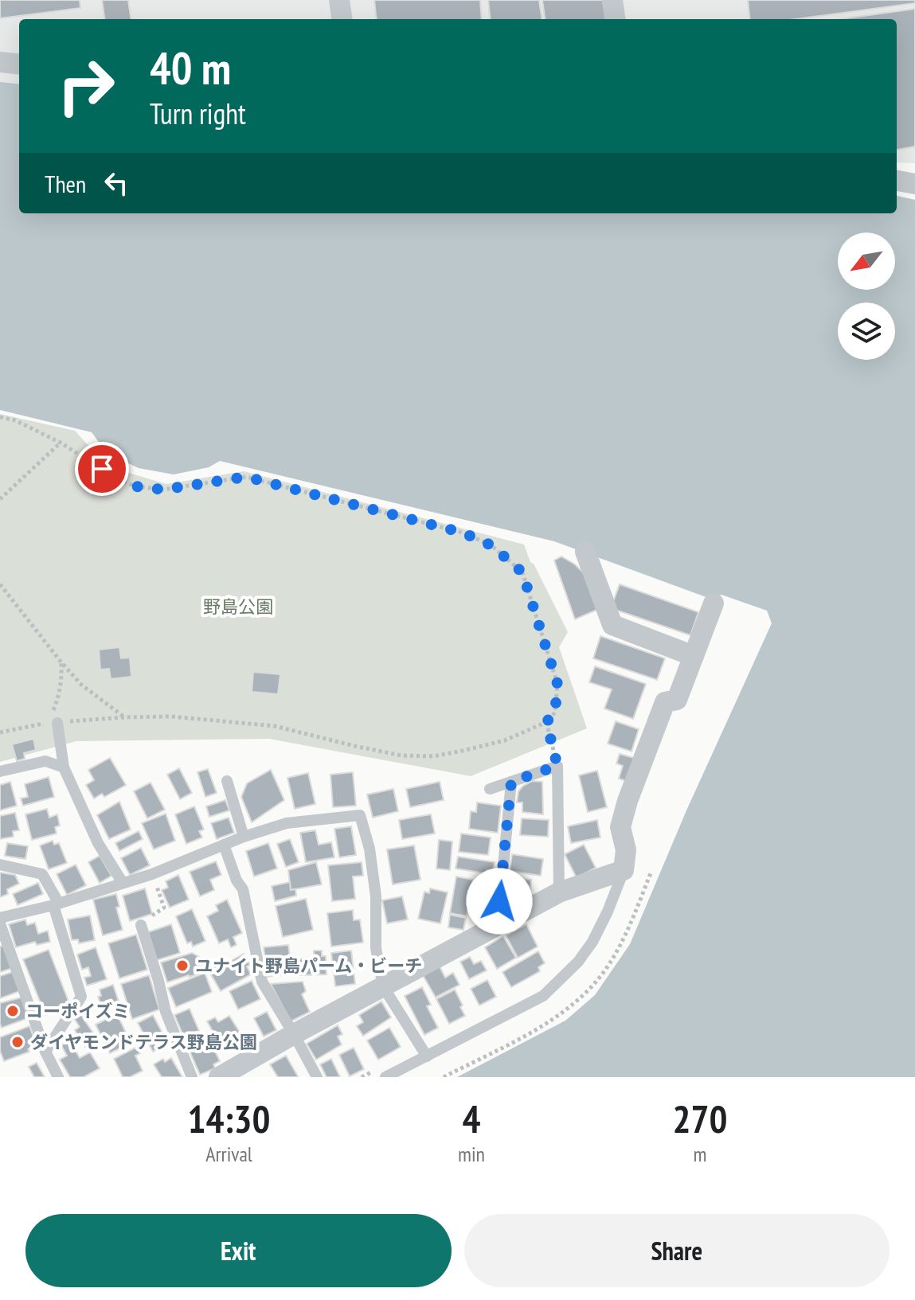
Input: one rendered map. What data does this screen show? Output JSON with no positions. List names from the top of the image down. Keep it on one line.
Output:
{"parks":["野島公園"],"places":["ユナイト野島パーム・ビーチ","コーポイズミ","ダイヤモンドテラス野島公園"],"north":"bottom left","page":{"turn":["40 m","Turn right"],"then":"Then","eta":["14:30","Arrival","4","min","270","m"],"buttons":["Exit","Share"]}}
